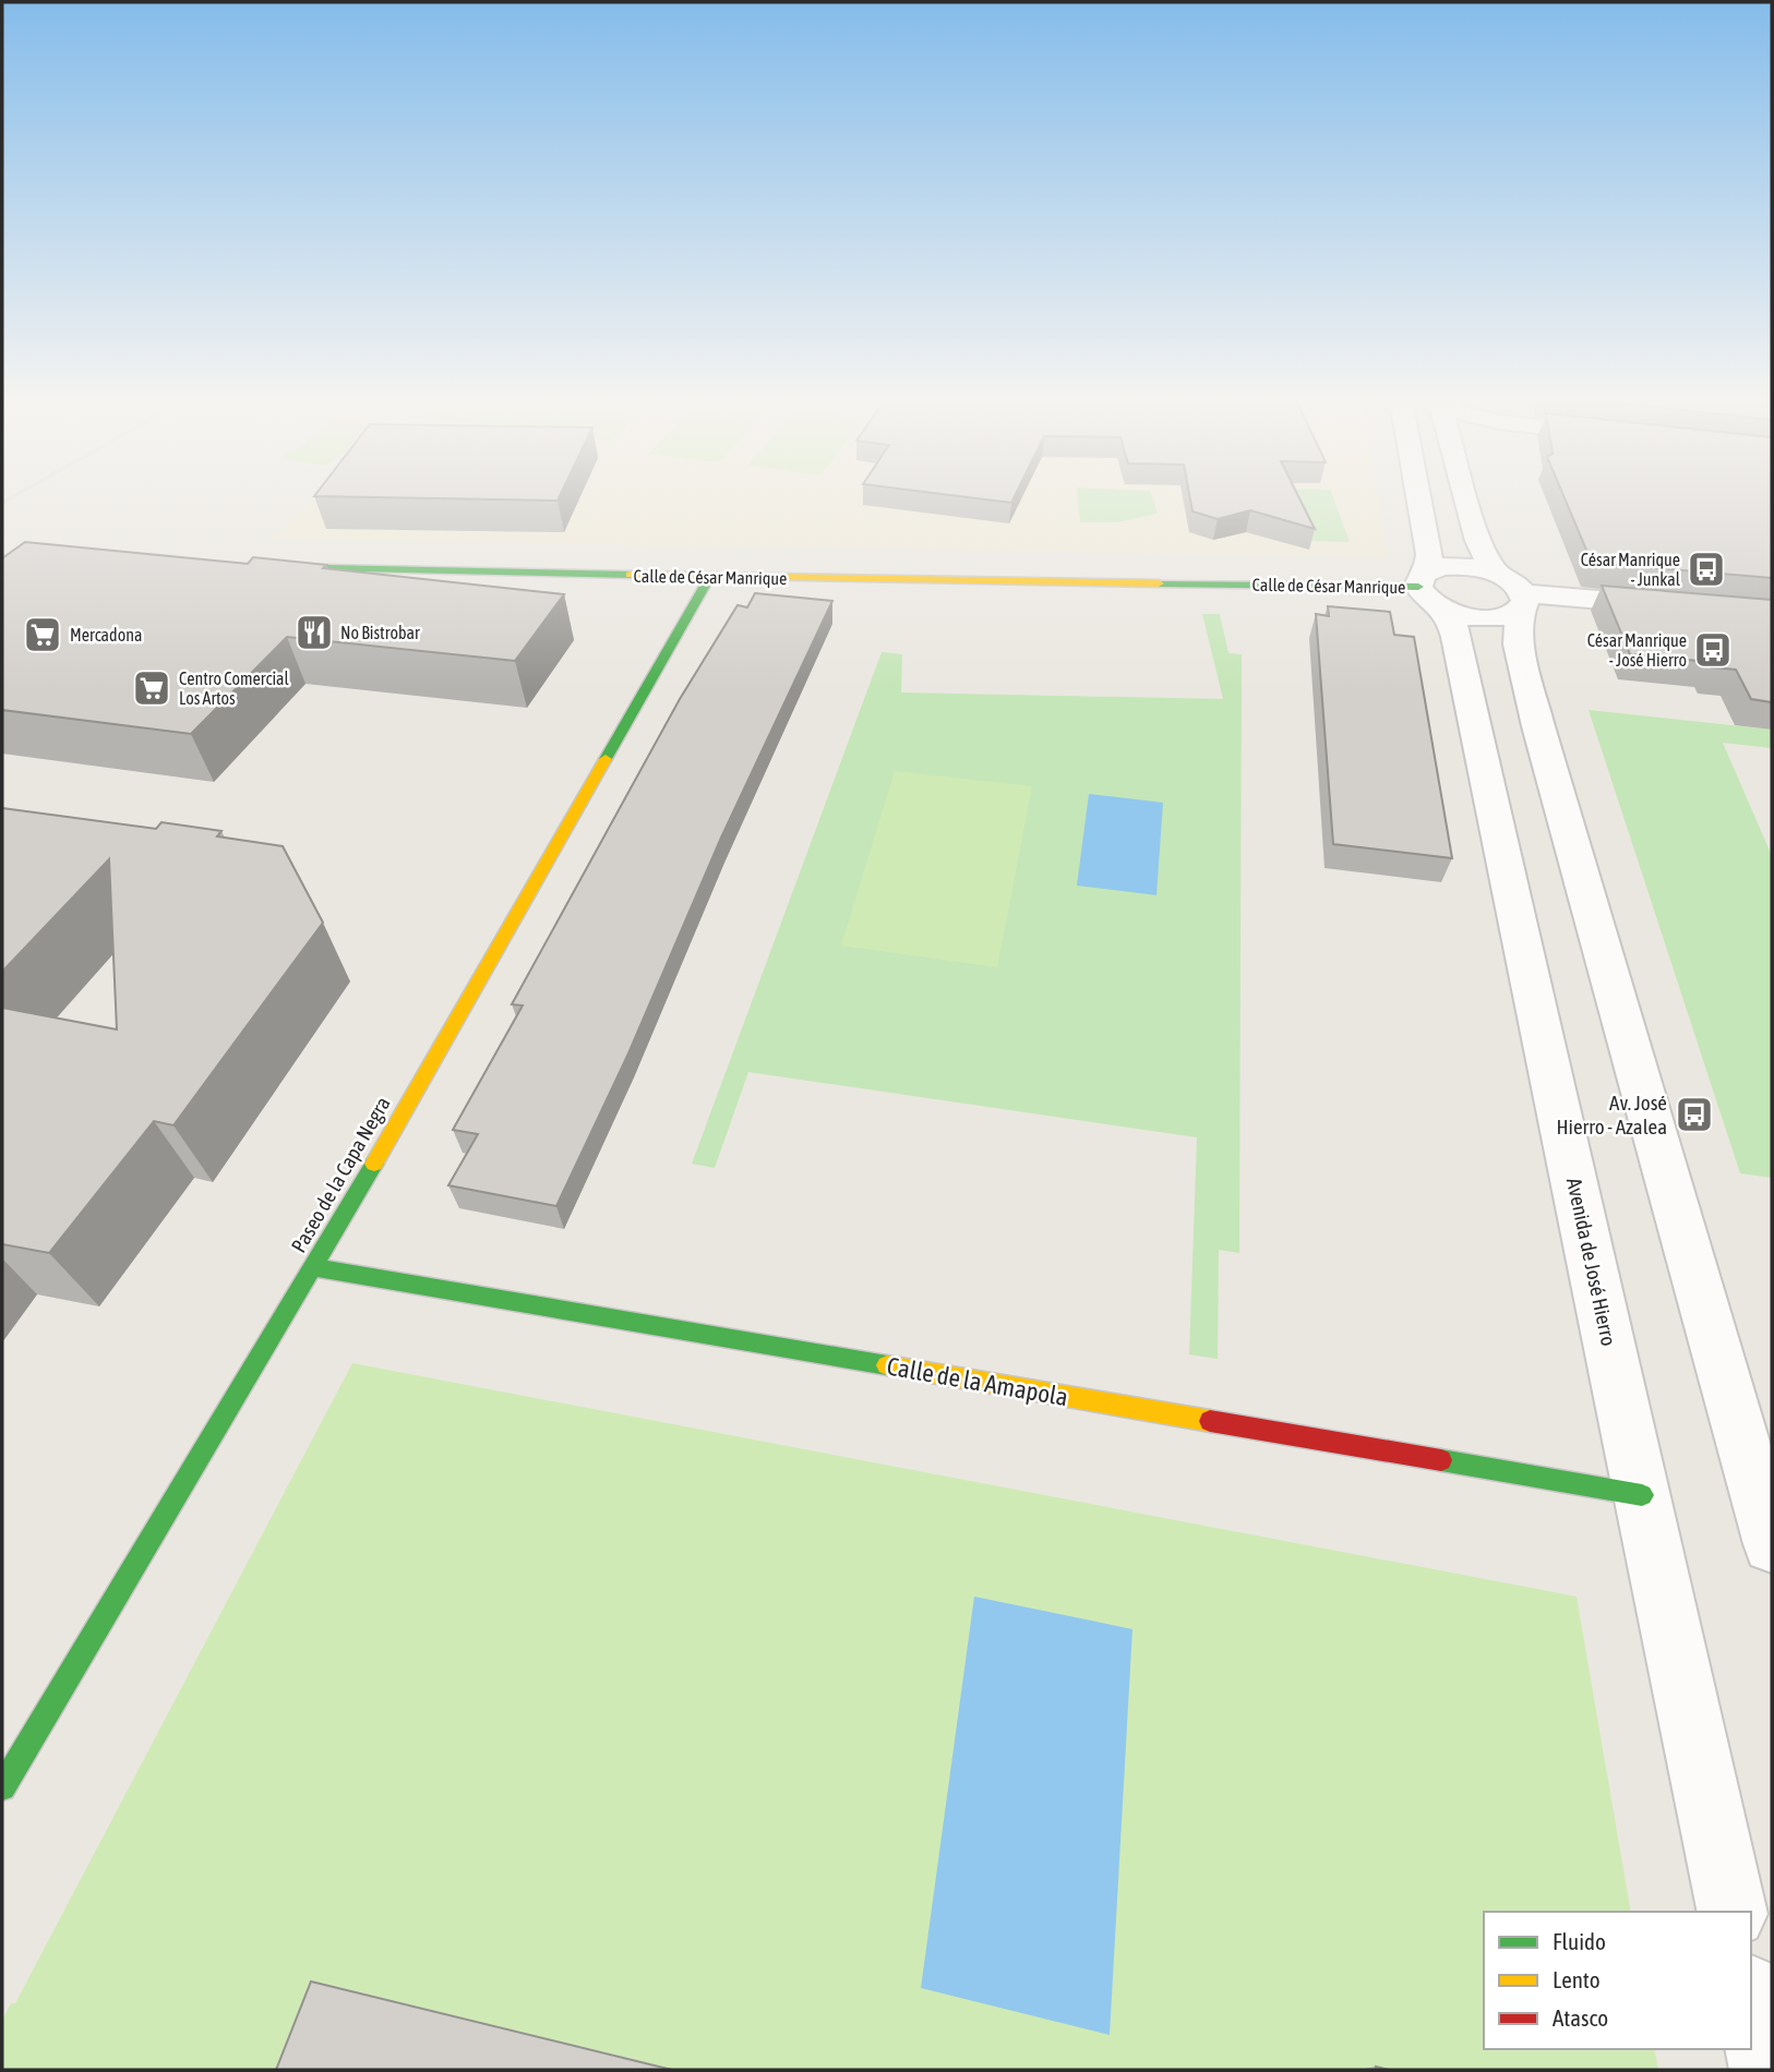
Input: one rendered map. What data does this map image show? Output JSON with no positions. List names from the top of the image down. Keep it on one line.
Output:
{"streets":{"street":["Calle de César Manrique","Paseo de la Capa Negra","Avenida de José Hierro","Calle de la Amapola"]},"crossings":[["Calle de César Manrique","Paseo de la Capa Negra"],["Calle de César Manrique","Avenida de José Hierro"],["Paseo de la Capa Negra","Calle de la Amapola"],["Avenida de José Hierro","Calle de la Amapola"]],"places":{"bus stop":["César Manrique - Junkal","César Manrique - José Hierro","Av. José Hierro - Azalea"],"restaurant":["No Bistrobar"],"supermarket":["Mercadona","Centro Comercial Los Artos"]},"legend":["Fluido","Lento","Atasco"]}
